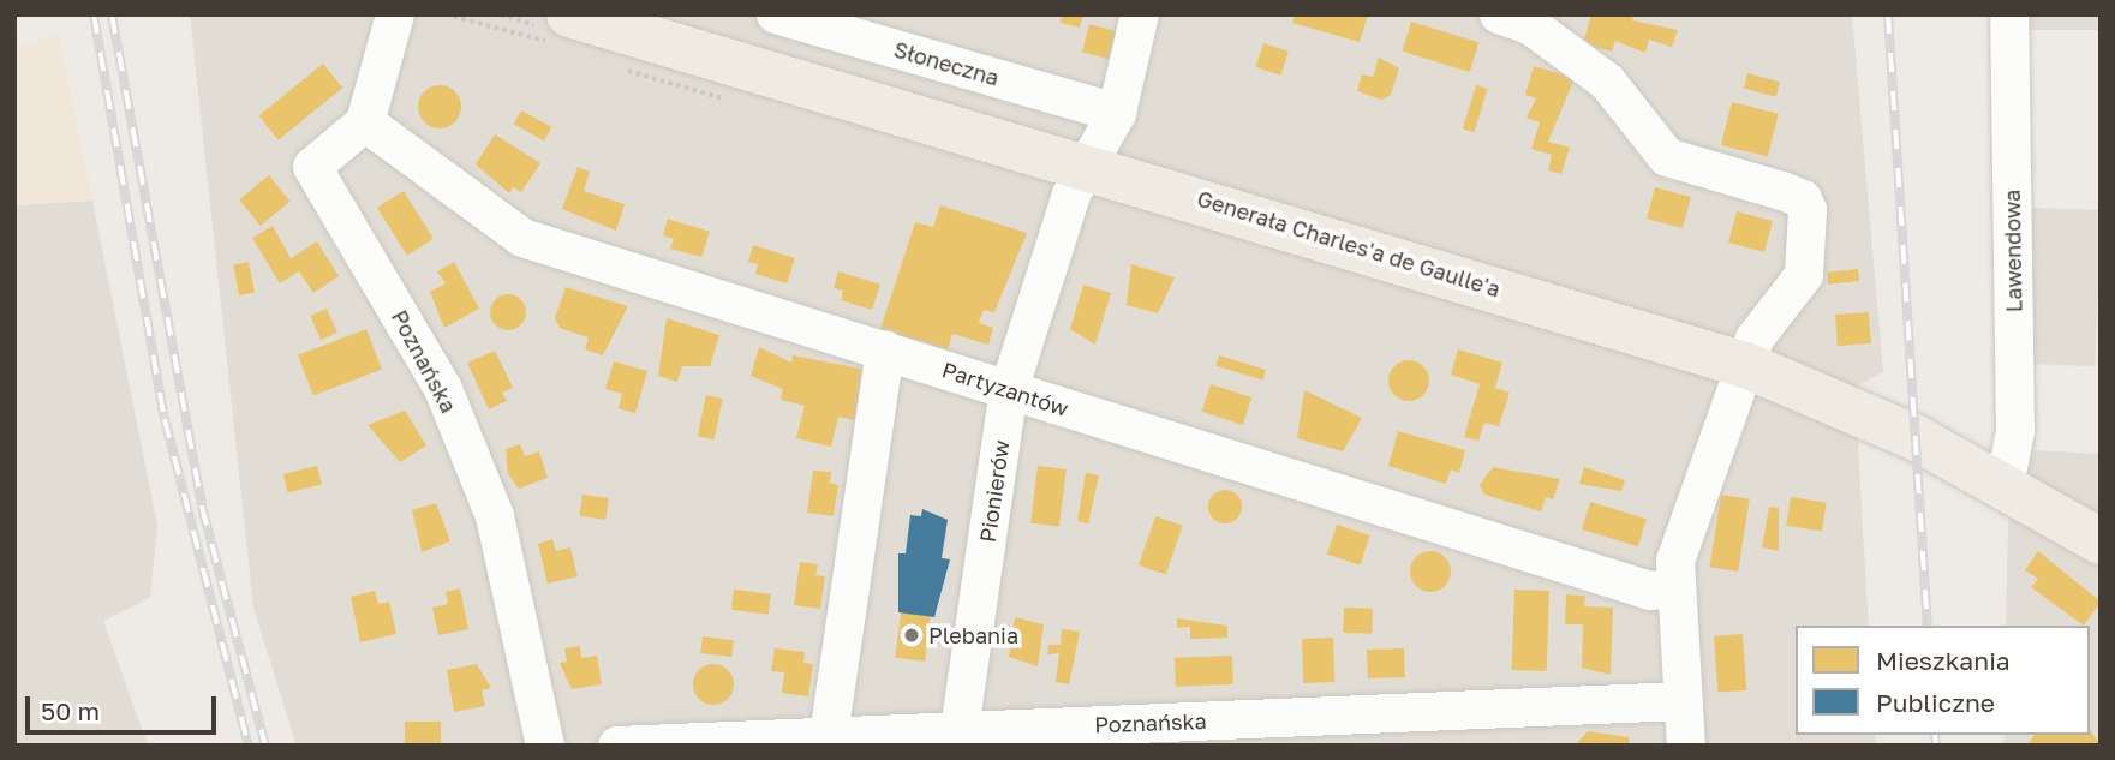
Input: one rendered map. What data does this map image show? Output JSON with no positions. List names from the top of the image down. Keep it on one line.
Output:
{"streets":{"main road":["Generała Charles'a de Gaulle'a"],"street":["Słoneczna","Lawendowa","Poznańska","Partyzantów","Pionierów"]},"crossings":[["Słoneczna","Pionierów"],["Generała Charles'a de Gaulle'a","Lawendowa"],["Generała Charles'a de Gaulle'a","Pionierów"],["Poznańska","Partyzantów"],["Poznańska","Pionierów"],["Partyzantów","Pionierów"]],"places":["Plebania"],"legend":["Mieszkania","Publiczne"],"scale_bar":"50 m"}
